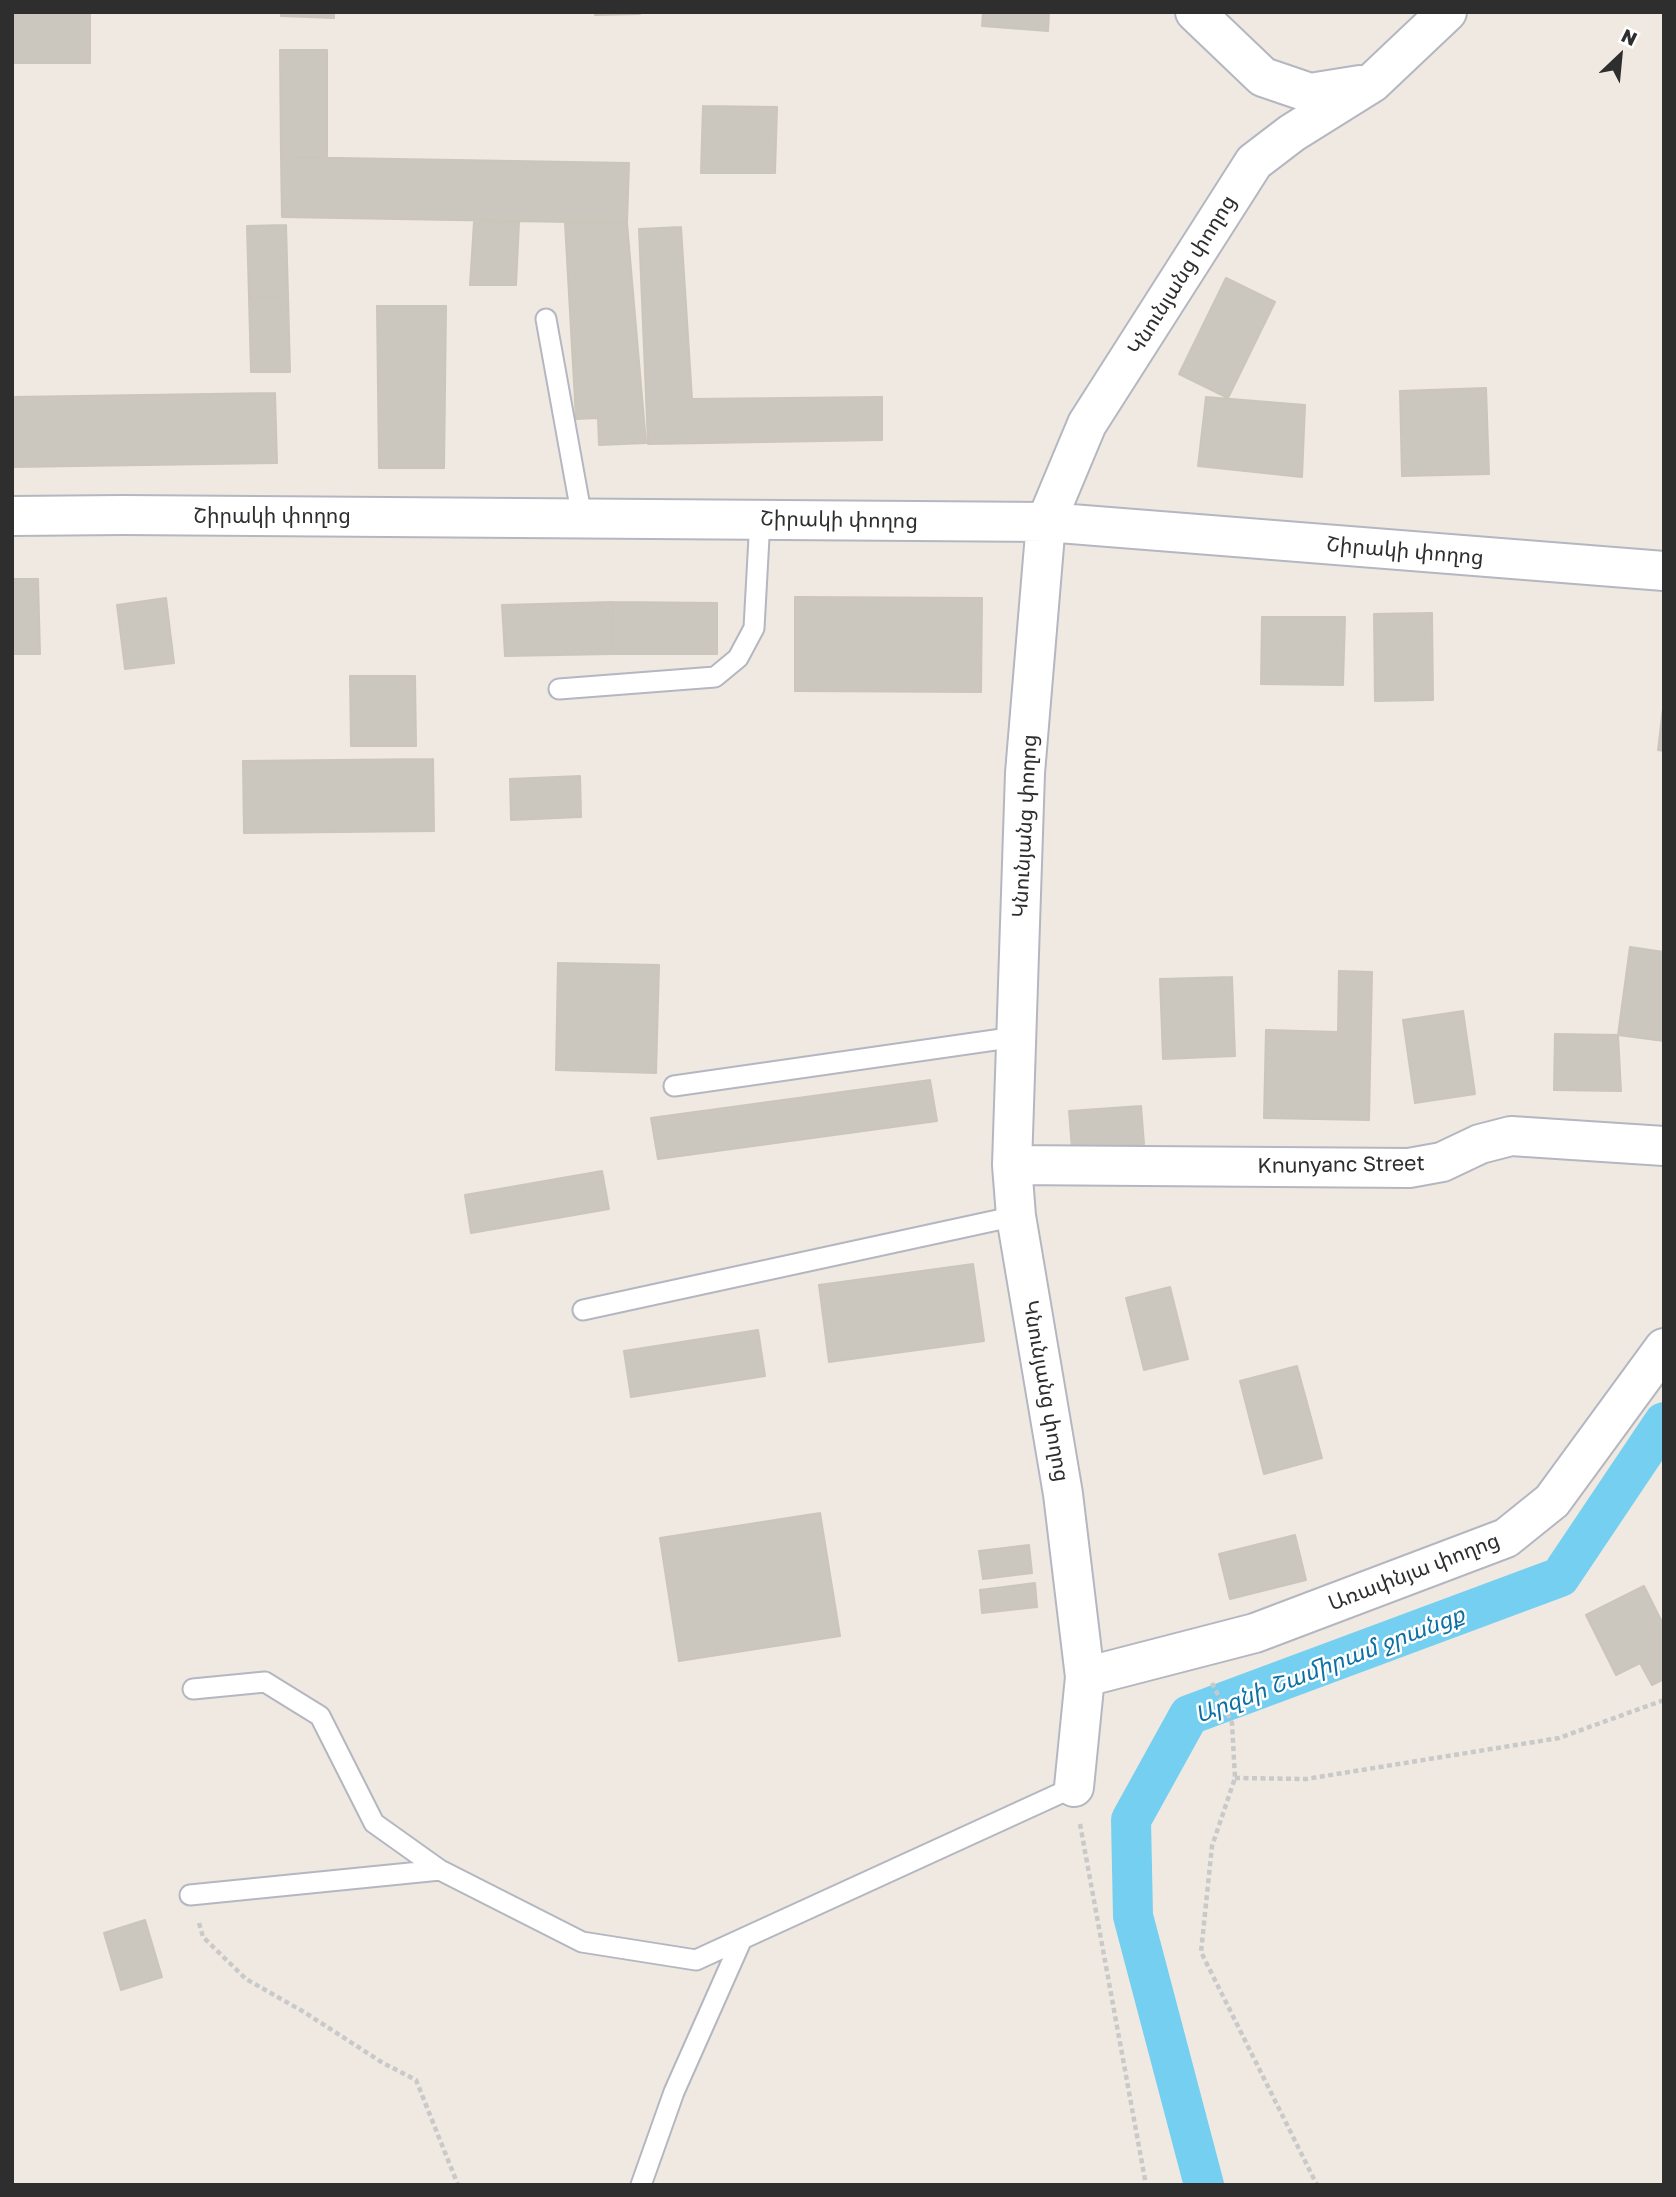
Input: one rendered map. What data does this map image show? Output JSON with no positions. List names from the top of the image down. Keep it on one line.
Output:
{"streets":{"street":["Կնունյանց փողոց","Շիրակի փողոց","Knunyanc Street","Առափնյա փողոց"]},"crossings":[["Կնունյանց փողոց","Շիրակի փողոց"],["Կնունյանց փողոց","Knunyanc Street"],["Կնունյանց փողոց","Առափնյա փողոց"]],"water":["Արզնի Շամիրամ ջրանցք"],"north":"top right"}
